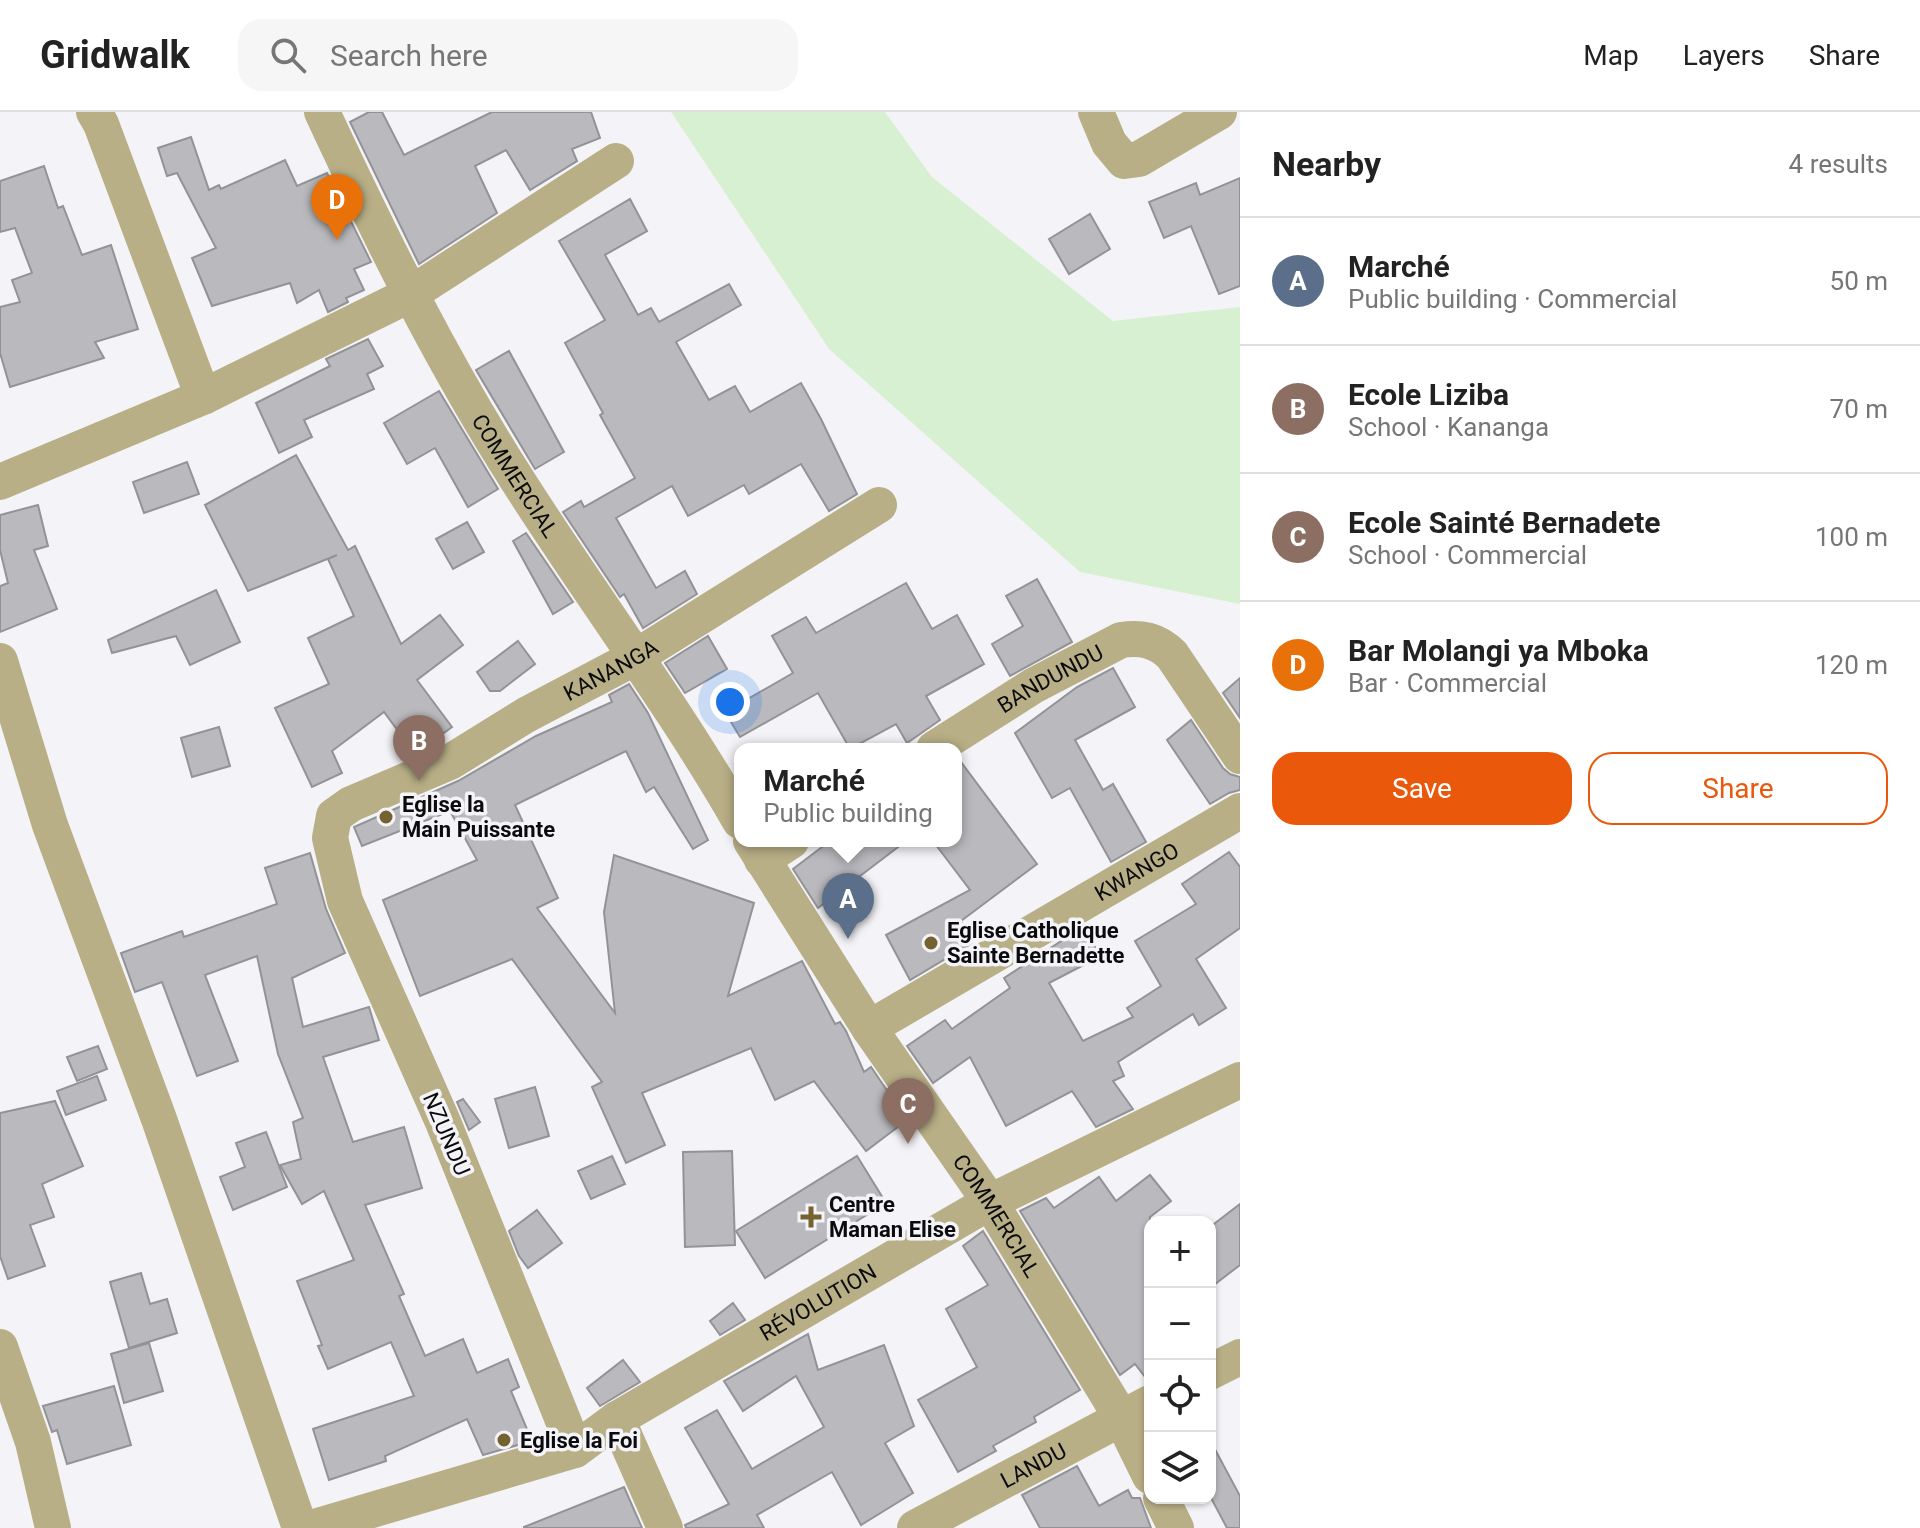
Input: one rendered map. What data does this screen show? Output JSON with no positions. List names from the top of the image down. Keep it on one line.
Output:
{"streets":{"street":["COMMERCIAL","KANANGA","BANDUNDU","KWANGO","NZUNDU","RÉVOLUTION","LANDU"]},"crossings":[["COMMERCIAL","KANANGA"],["COMMERCIAL","KWANGO"],["COMMERCIAL","RÉVOLUTION"],["COMMERCIAL","LANDU"],["KANANGA","NZUNDU"],["NZUNDU","RÉVOLUTION"]],"places":{"other":["Eglise la Main Puissante","Eglise Catholique Sainte Bernadette","Eglise la Foi"],"health":["Centre Maman Elise"]},"page":{"header":"Gridwalk","search":"Search here","nav":["Map","Layers","Share"],"heading":["Nearby","4 results"],"pins":["D","B","A","C"],"list":[{"mark":"A","name":"Marché","note":"Public building · Commercial","value":"50 m"},{"mark":"B","name":"Ecole Liziba","note":"School · Kananga","value":"70 m"},{"mark":"C","name":"Ecole Sainté Bernadete","note":"School · Commercial","value":"100 m"},{"mark":"D","name":"Bar Molangi ya Mboka","note":"Bar · Commercial","value":"120 m"}],"buttons":["Save","Share"],"popup":["Marché","Public building"],"map_buttons":["+","−"]}}
